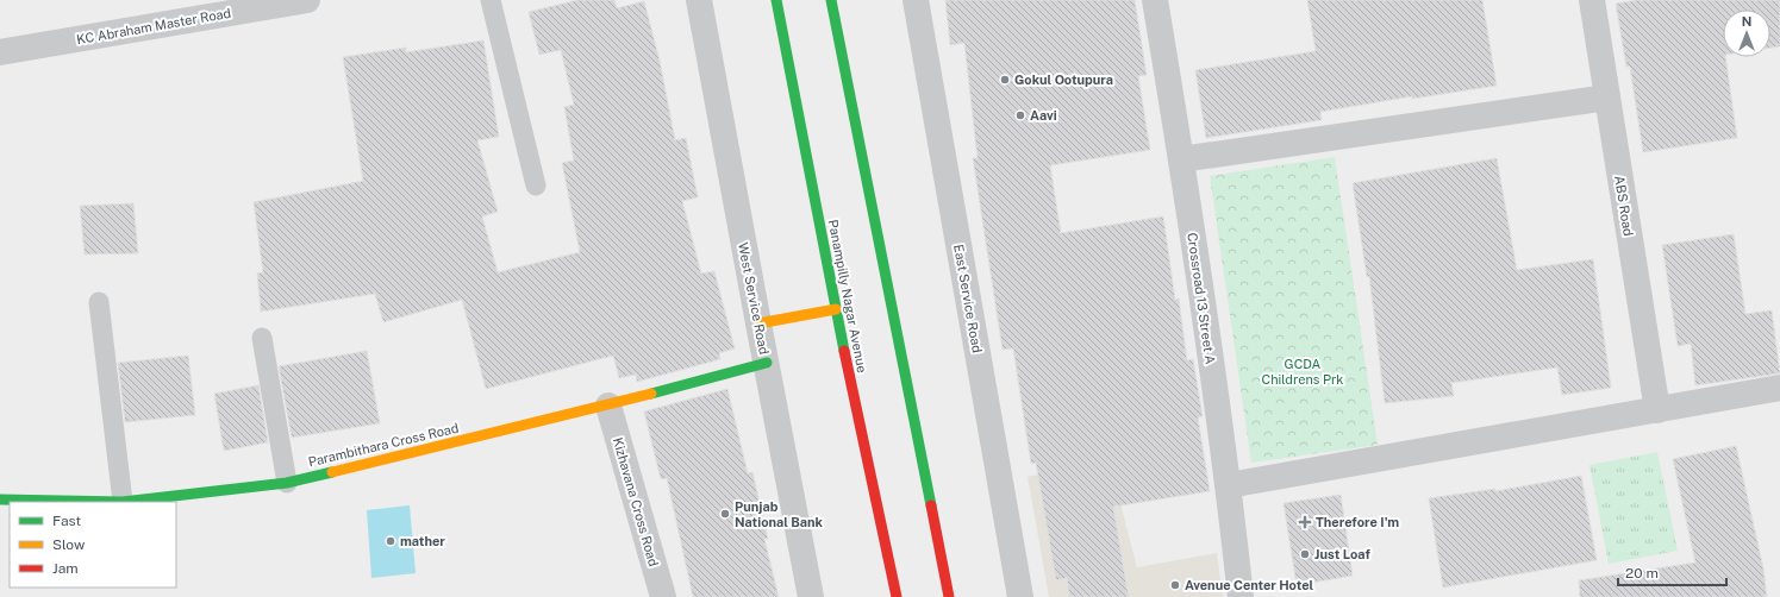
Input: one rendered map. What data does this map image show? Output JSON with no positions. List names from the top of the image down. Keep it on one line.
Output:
{"streets":{"street":["KC Abraham Master Road","ABS Road","Panampilly Nagar Avenue","West Service Road","East Service Road","Crossroad 13 Street A","Parambithara Cross Road","Kizhavana Cross Road"]},"crossings":[["West Service Road","Parambithara Cross Road"],["Parambithara Cross Road","Kizhavana Cross Road"]],"parks":["GCDA Childrens Prk"],"places":{"other":["Gokul Ootupura","Aavi","Punjab National Bank","mather","Just Loaf","Avenue Center Hotel"],"health":["Therefore I'm"]},"legend":["Fast","Slow","Jam"],"scale_bar":"20 m","north":"top"}
